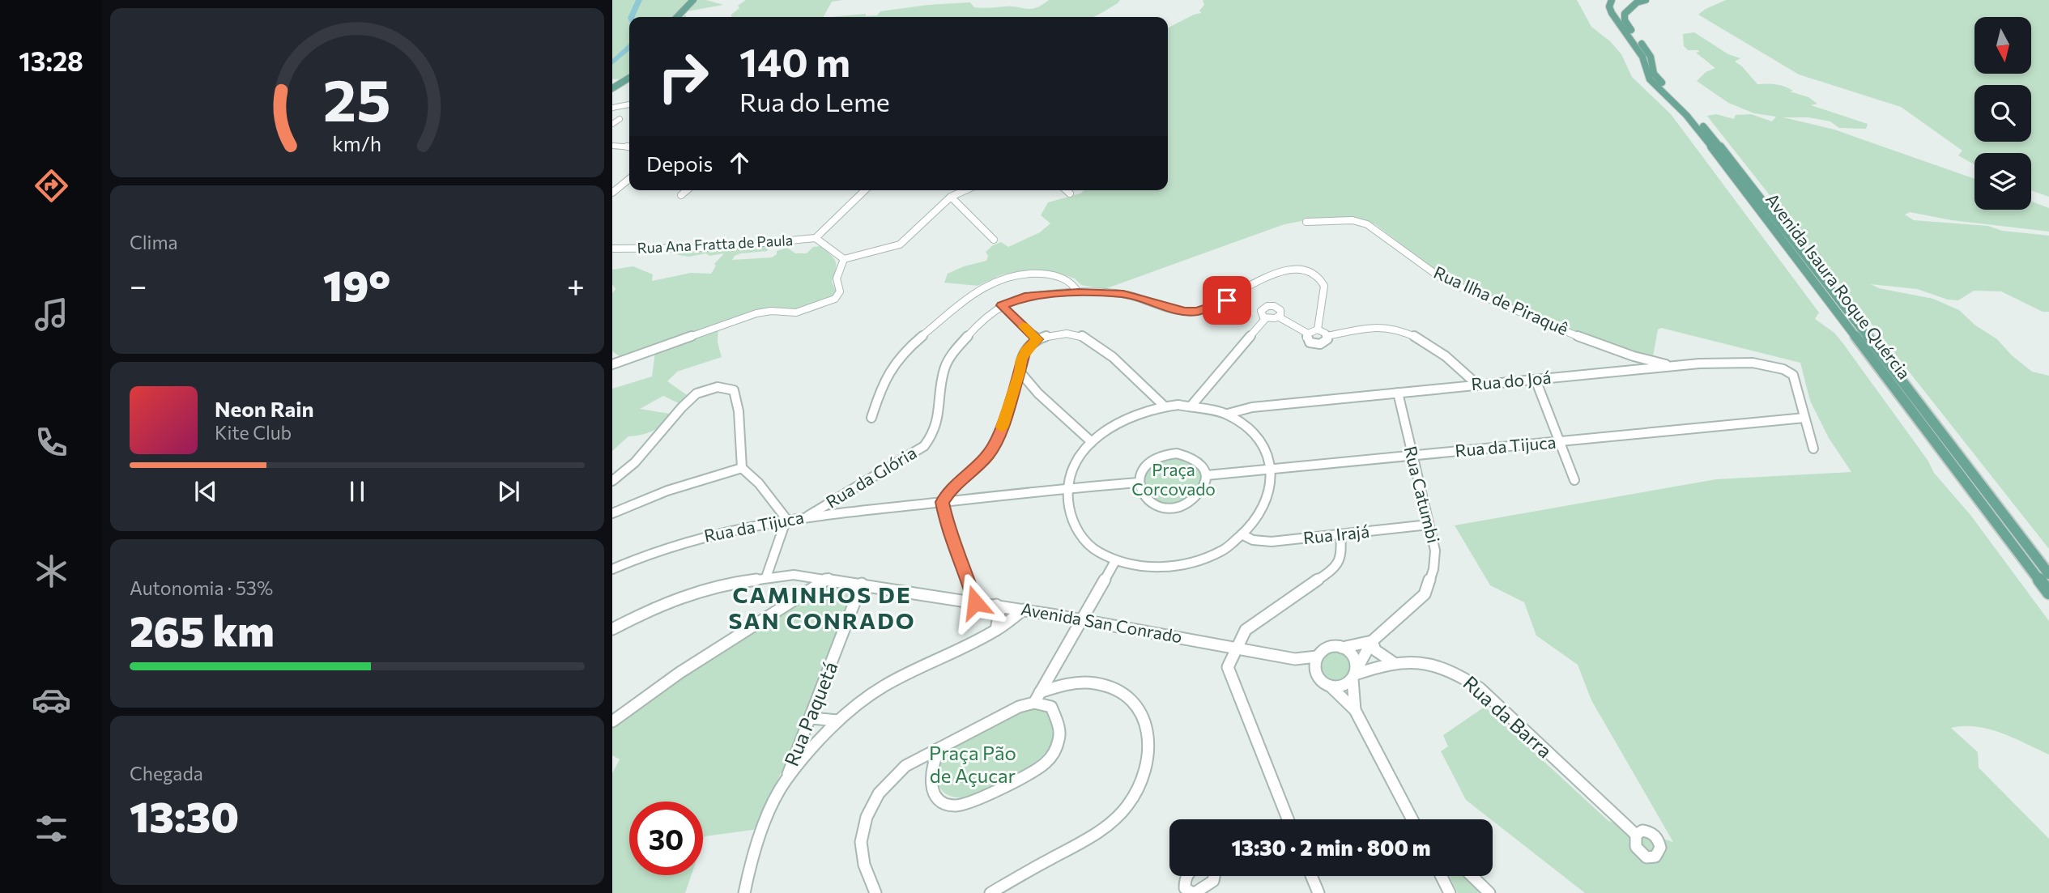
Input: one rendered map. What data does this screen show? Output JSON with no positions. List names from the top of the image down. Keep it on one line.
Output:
{"streets":{"main road":["Avenida Isaura Roque Quércia"],"street":["Rua Ana Fratta de Paula","Rua Ilha de Piraquê","Rua do Joá","Rua da Tijuca","Rua da Glória","Rua Catumbi","Rua Irajá","Avenida San Conrado","Rua Paquetá","Rua da Barra"]},"crossings":[["Rua Ilha de Piraquê","Rua do Joá"],["Rua do Joá","Rua da Tijuca"],["Rua do Joá","Rua Catumbi"],["Rua da Tijuca","Rua da Glória"],["Rua da Tijuca","Rua Catumbi"],["Rua Catumbi","Rua Irajá"],["Rua Catumbi","Avenida San Conrado"],["Rua Catumbi","Rua da Barra"],["Avenida San Conrado","Rua Paquetá"],["Avenida San Conrado","Rua da Barra"]],"districts":["CAMINHOS DE SAN CONRADO"],"parks":["Praça Corcovado","Praça Pão de Açucar"],"north":"bottom","page":{"tabs":"13:28","turn":["140 m","Rua do Leme"],"then":"Depois","tile":["Clima",["Autonomia · 53%","265 km"],["Chegada","13:30"]],"heat":["−","19°","+"],"song":["Neon Rain","Kite Club"],"limit":"30","trip":"13:30 · 2 min · 800 m","gauge":["25","km/h"]}}
